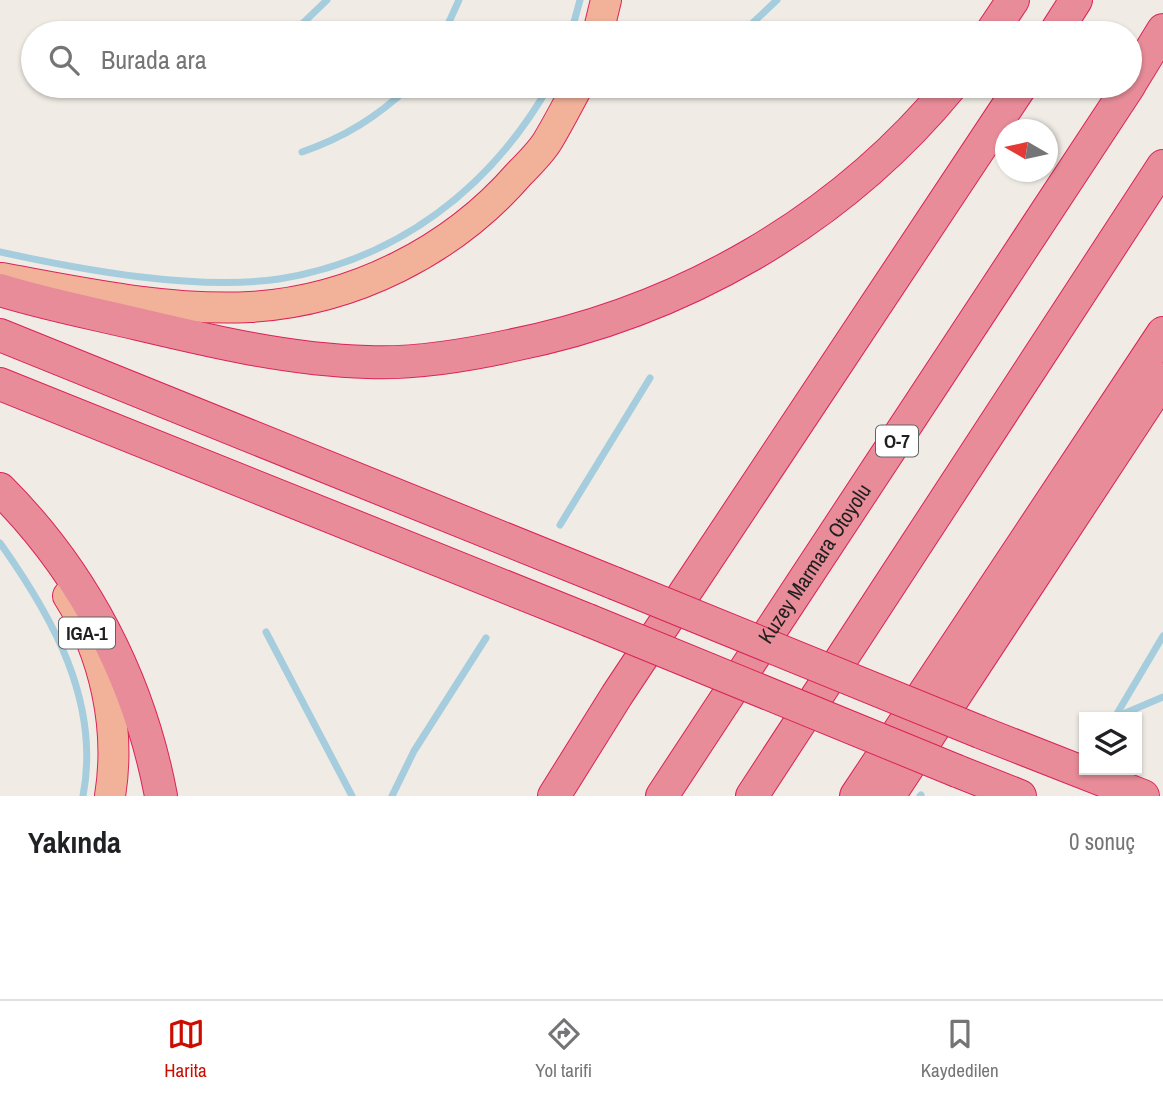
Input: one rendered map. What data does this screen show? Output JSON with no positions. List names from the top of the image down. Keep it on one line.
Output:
{"streets":{"highway":["O-7","Kuzey Marmara Otoyolu","IGA-1"]},"north":"left","page":{"search":"Burada ara","heading":["Yakında","0 sonuç"],"nav":["Harita","Yol tarifi","Kaydedilen"]}}
